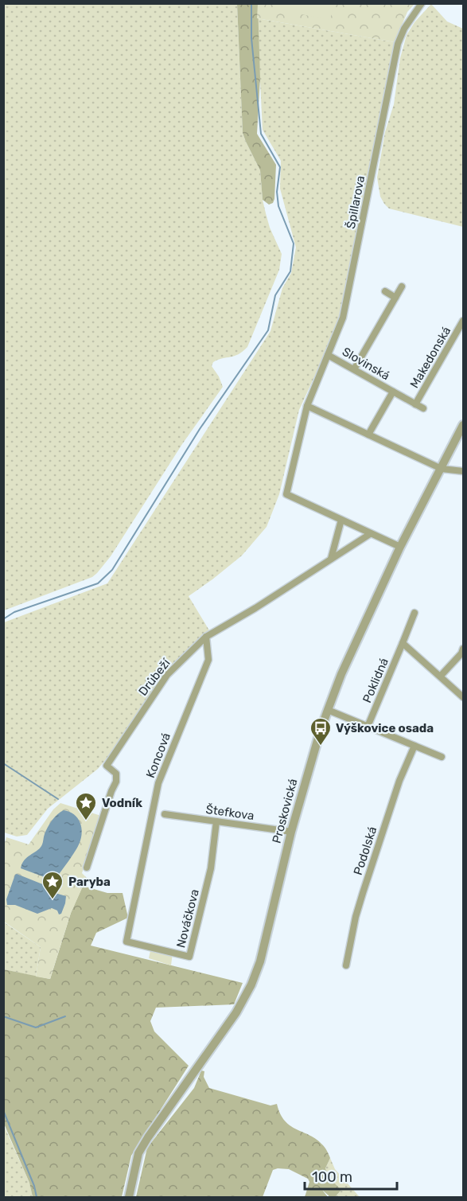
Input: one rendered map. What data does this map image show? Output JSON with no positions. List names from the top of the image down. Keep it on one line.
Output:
{"streets":{"street":["Špillarova","Makedonská","Slovinská","Drůbeží","Poklidná","Koncová","Proskovická","Štefkova","Podolská","Nováčkova"]},"crossings":[["Špillarova","Slovinská"],["Špillarova","Drůbeží"],["Špillarova","Proskovická"],["Makedonská","Slovinská"],["Drůbeží","Koncová"],["Koncová","Nováčkova"],["Proskovická","Štefkova"],["Štefkova","Nováčkova"]],"places":{"bus stop":["Výškovice osada"],"place":["Vodník","Paryba"]},"scale_bar":"100 m"}
